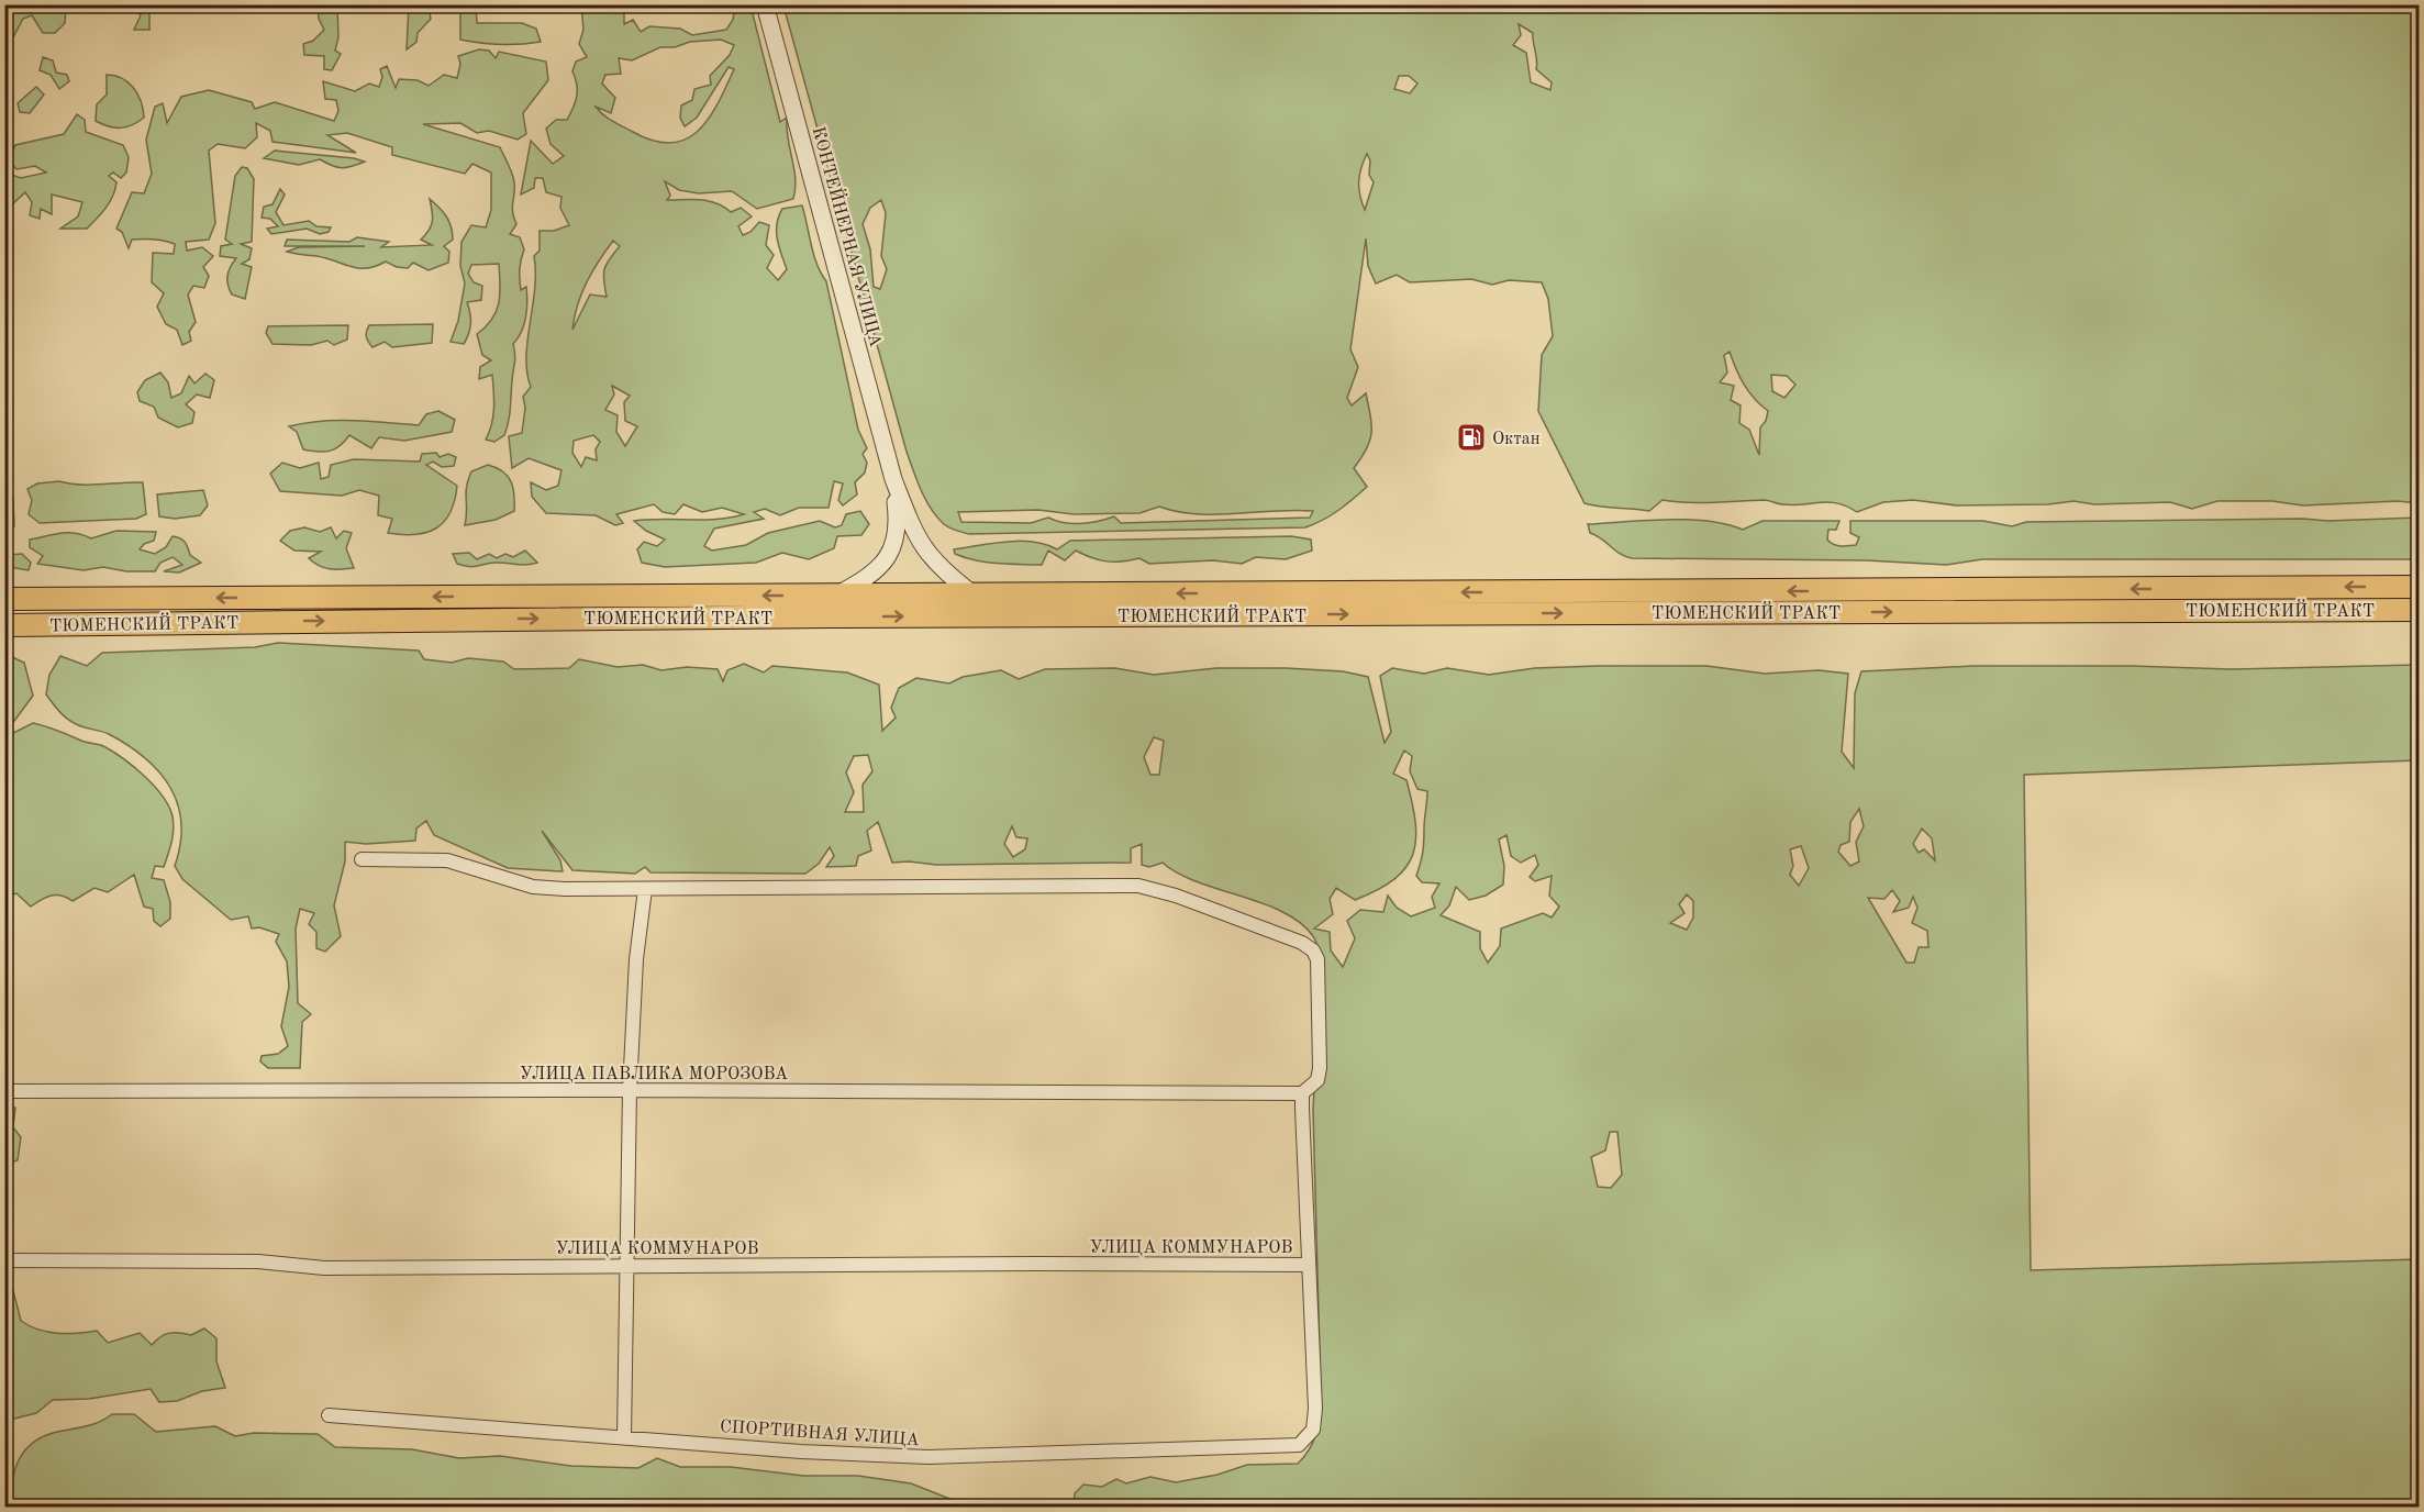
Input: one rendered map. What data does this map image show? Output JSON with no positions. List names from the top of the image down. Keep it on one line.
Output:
{"streets":{"main road":["ТЮМЕНСКИЙ ТРАКТ"],"street":["КОНТЕЙНЕРНАЯ УЛИЦА","УЛИЦА ПАВЛИКА МОРОЗОВА","УЛИЦА КОММУНАРОВ","СПОРТИВНАЯ УЛИЦА"]},"crossings":[["КОНТЕЙНЕРНАЯ УЛИЦА","ТЮМЕНСКИЙ ТРАКТ"],["УЛИЦА КОММУНАРОВ","СПОРТИВНАЯ УЛИЦА"]],"places":{"fuel station":["Октан"]}}
